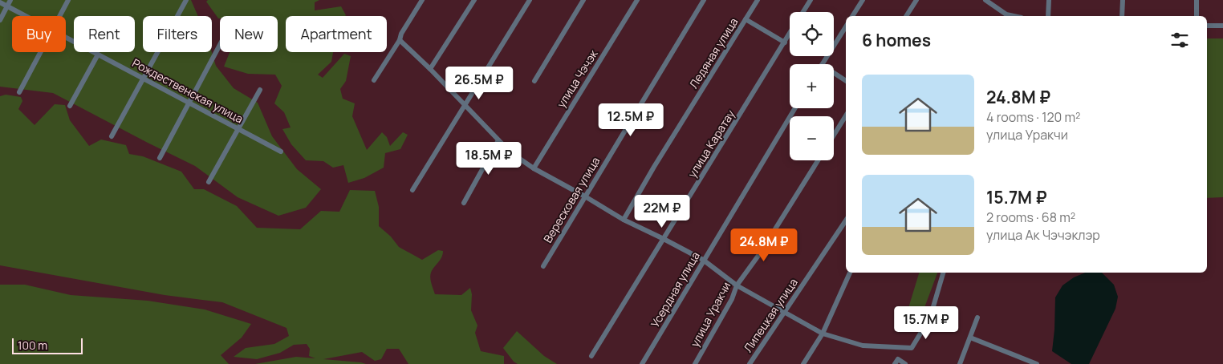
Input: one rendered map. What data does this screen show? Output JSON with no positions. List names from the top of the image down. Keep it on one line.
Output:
{"streets":{"street":["Ледяная улица","улица Чэчэк","Рождественская улица","улица Каратау","Вересковая улица","Усердная улица","улица Уракчи","Липецкая улица"]},"scale_bar":"100 m","page":{"map_buttons":["+","−"],"chip":["Buy","Rent","Filters","New","Apartment"],"heading":"6 homes","list":[{"name":"24.8M ₽","note":"4 rooms · 120 m² · улица Уракчи"},{"name":"15.7M ₽","note":"2 rooms · 68 m² · улица Ак Чэчэклэр"}],"price":["26.5M ₽","12.5M ₽","18.5M ₽","22M ₽","24.8M ₽","15.7M ₽"],"scale":"100 m"}}
